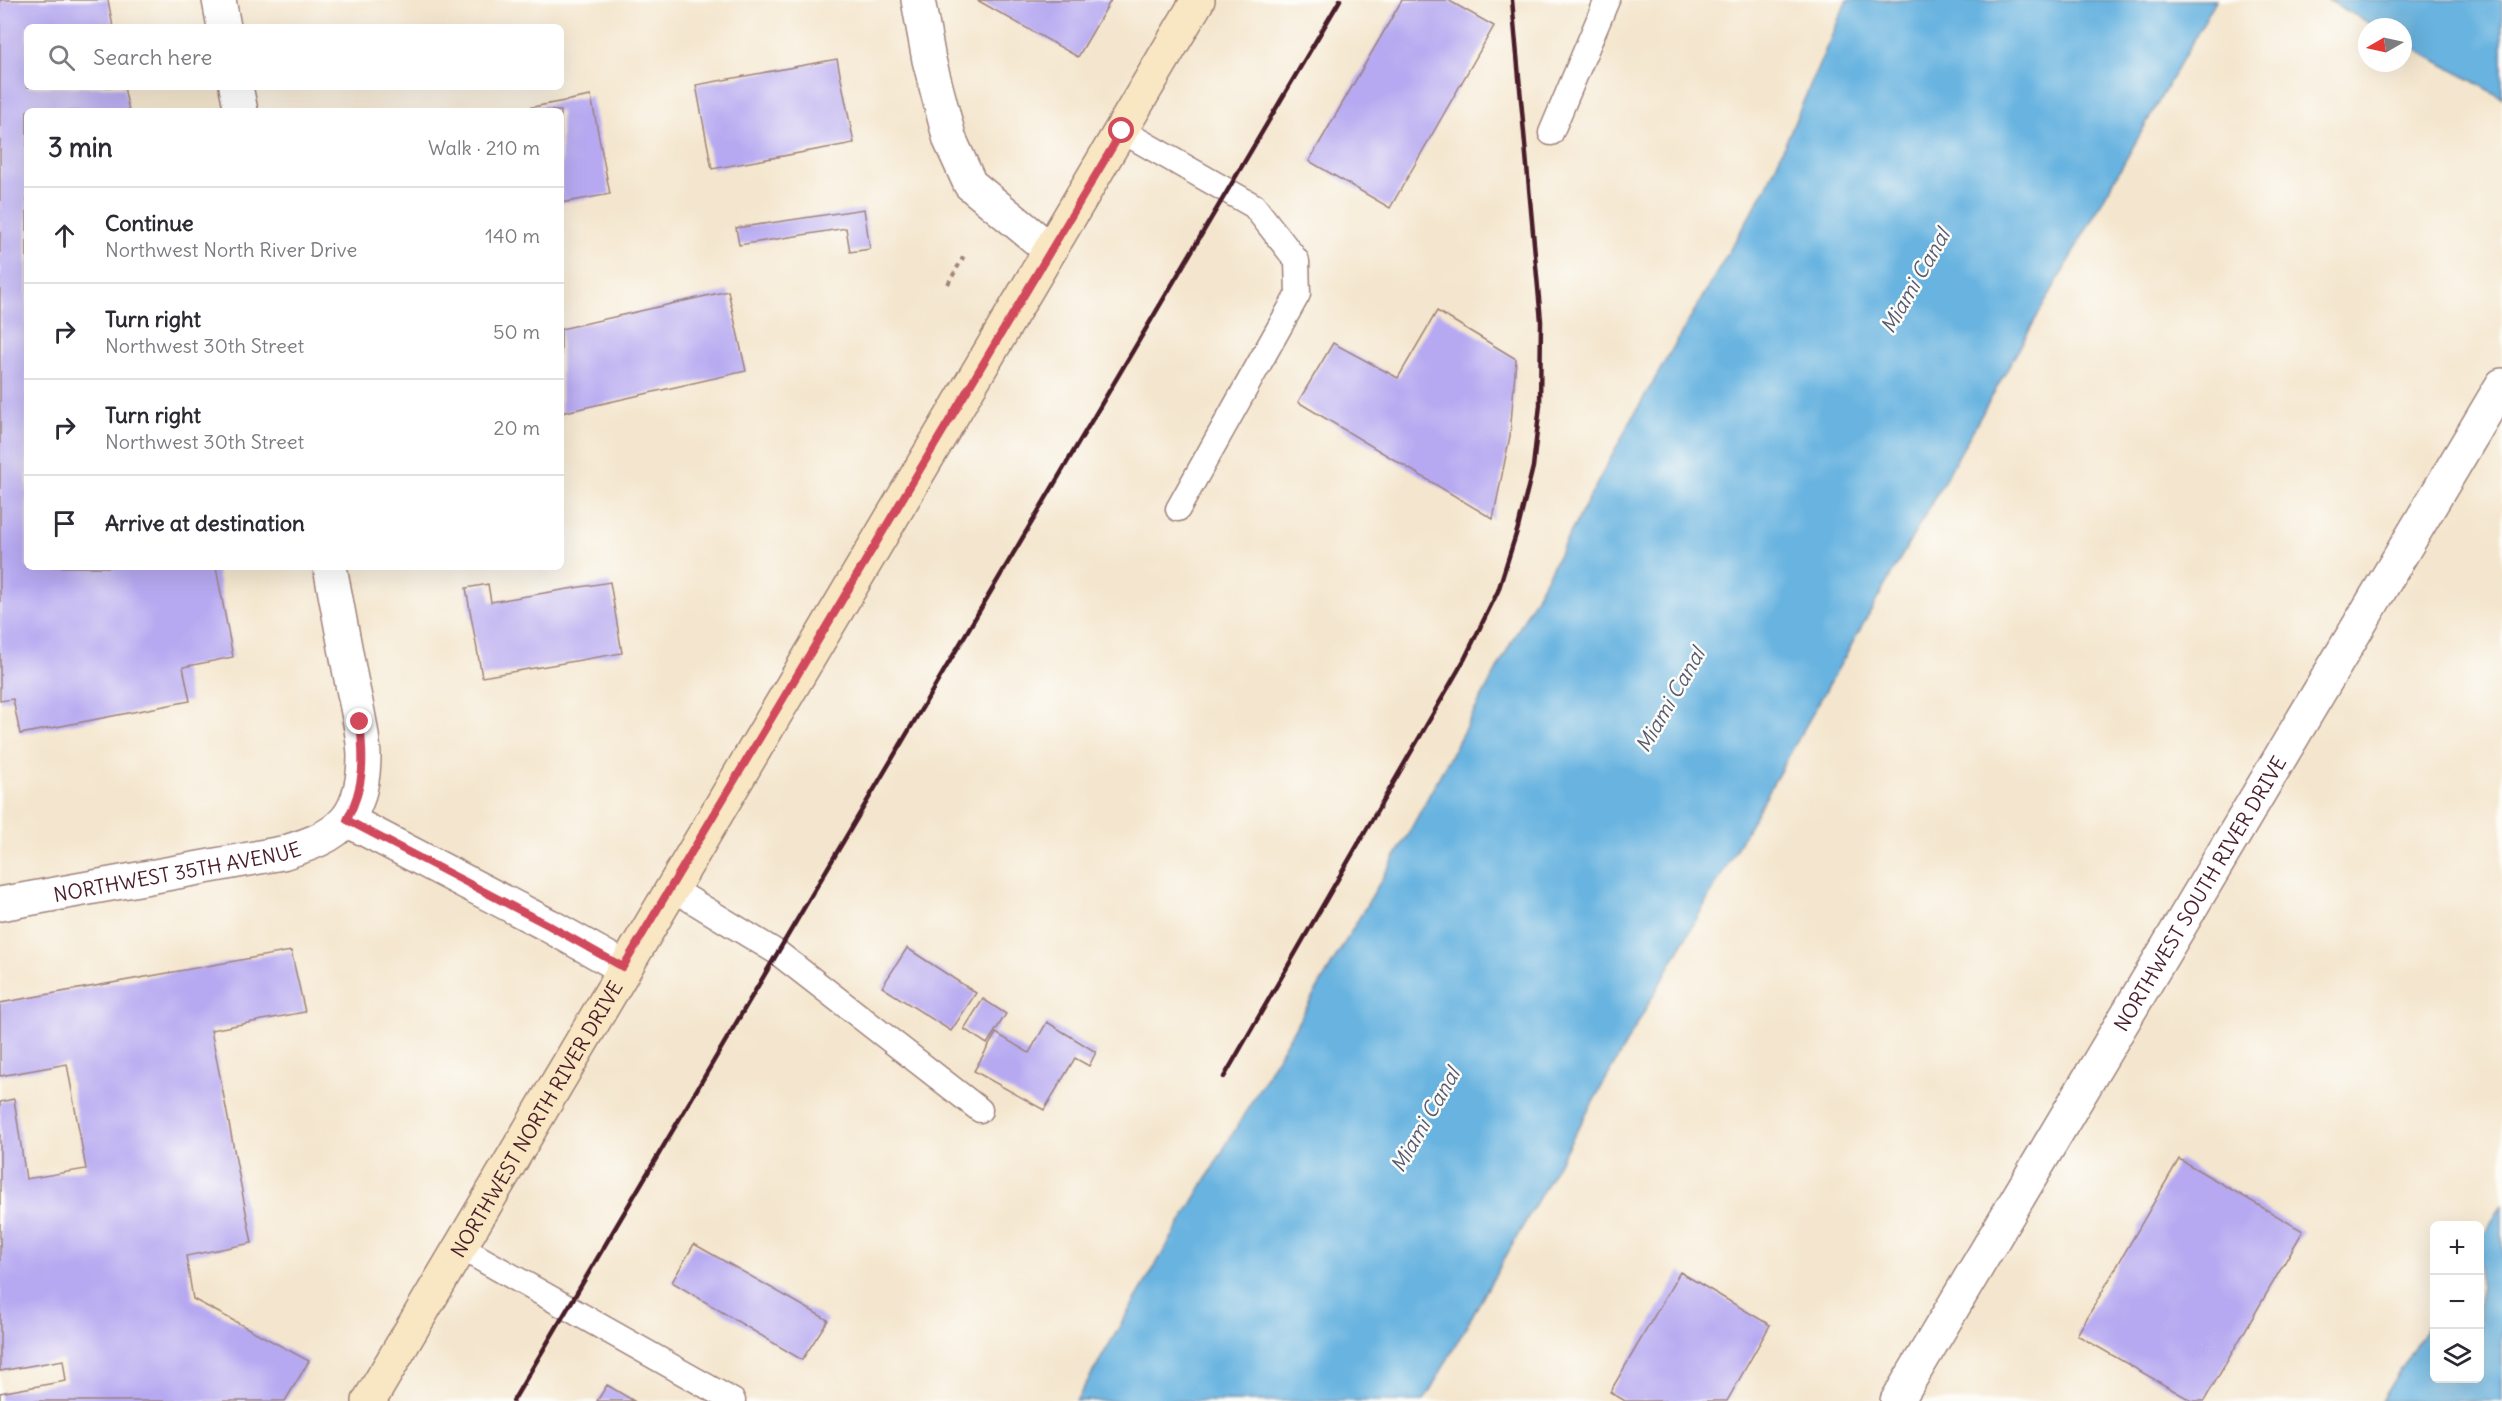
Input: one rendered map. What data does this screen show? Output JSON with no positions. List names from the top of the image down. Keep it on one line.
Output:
{"streets":{"main road":["NORTHWEST NORTH RIVER DRIVE"],"street":["NORTHWEST 35TH AVENUE","NORTHWEST SOUTH RIVER DRIVE"]},"water":["Miami Canal"],"north":"left","page":{"search":"Search here","heading":["3 min","Walk · 210 m"],"list":[["Continue","Northwest North River Drive","140 m"],["Turn right","Northwest 30th Street","50 m"],["Turn right","Northwest 30th Street","20 m"],"Arrive at destination"],"map_buttons":["+","−"]}}
